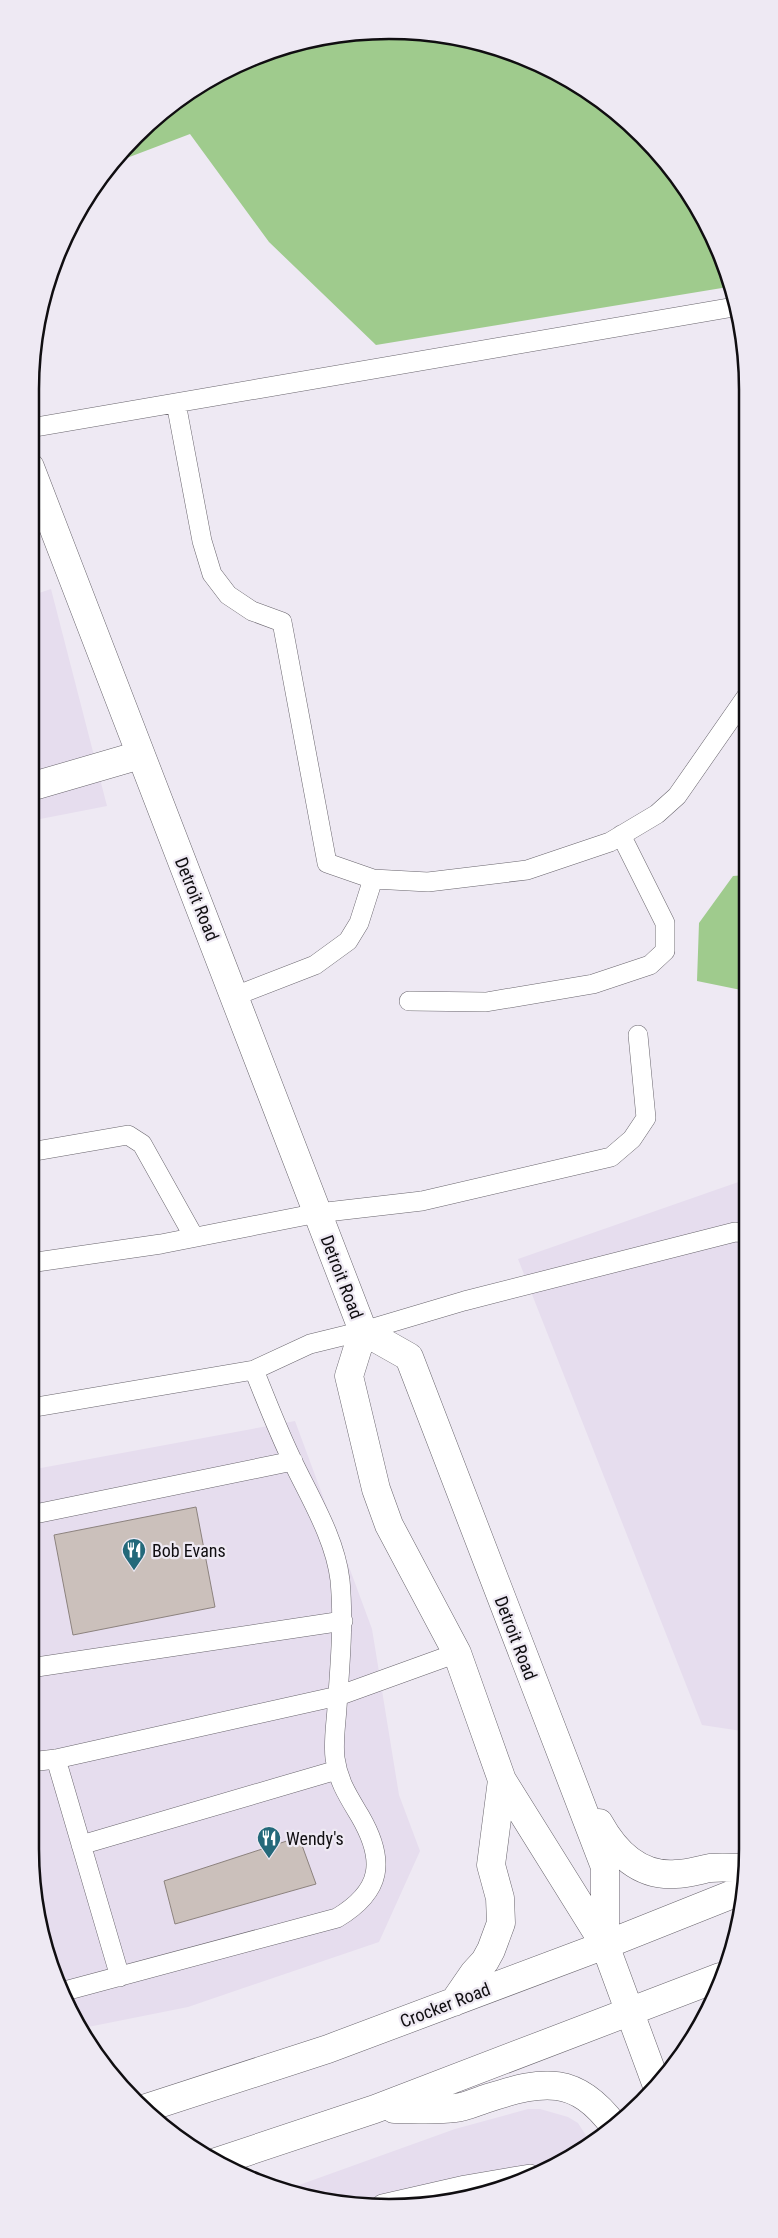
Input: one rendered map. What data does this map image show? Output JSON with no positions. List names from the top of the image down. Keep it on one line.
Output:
{"streets":{"main road":["Detroit Road","Crocker Road"]},"crossings":[["Detroit Road","Crocker Road"]],"places":{"restaurant":["Bob Evans","Wendy's"]}}
